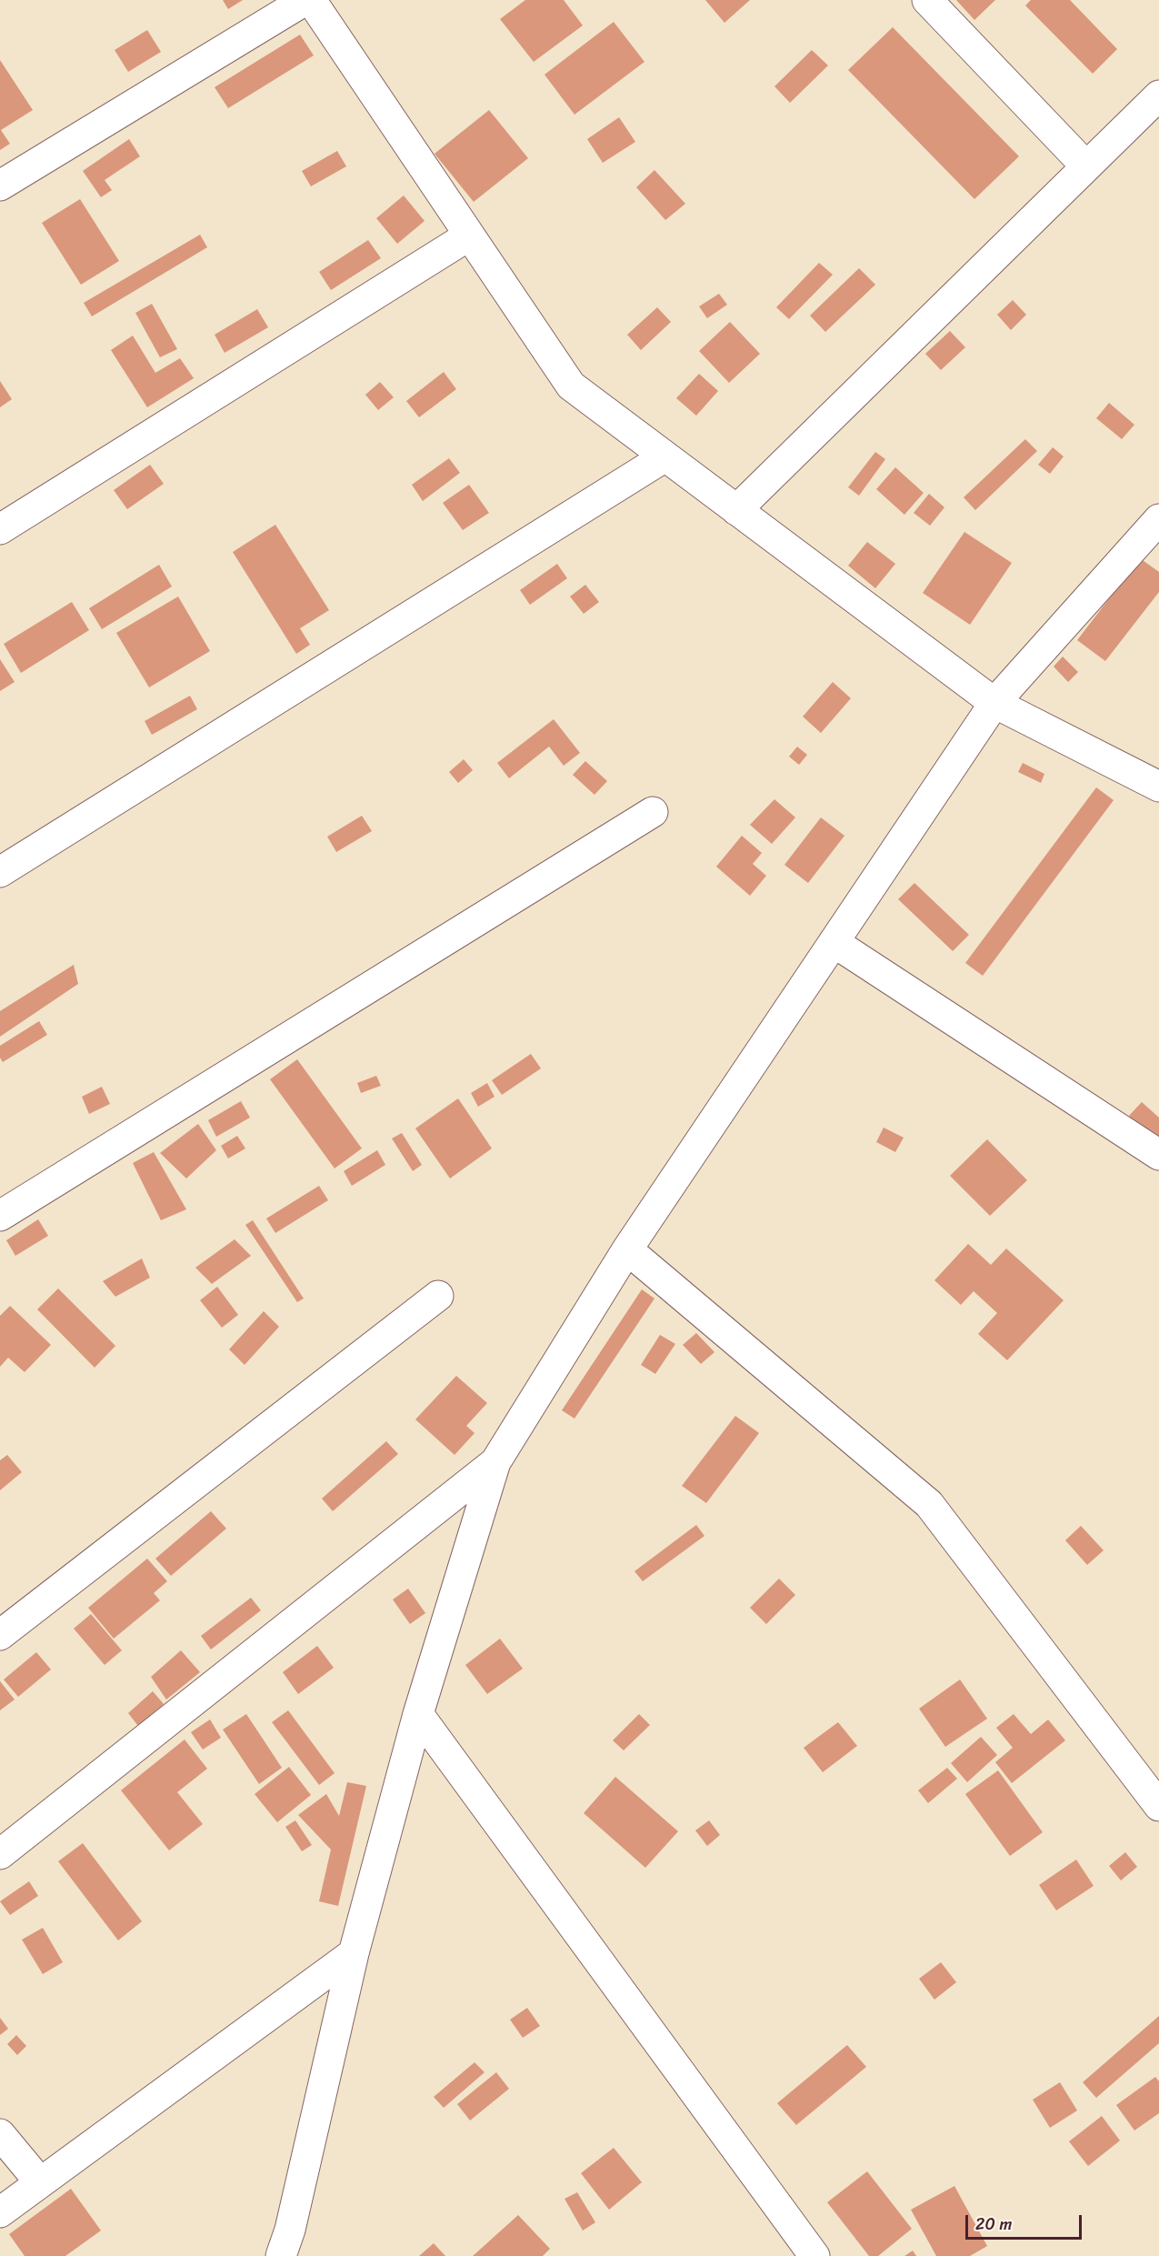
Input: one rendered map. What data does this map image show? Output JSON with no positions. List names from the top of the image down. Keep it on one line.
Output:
{"scale_bar":"20 m"}
